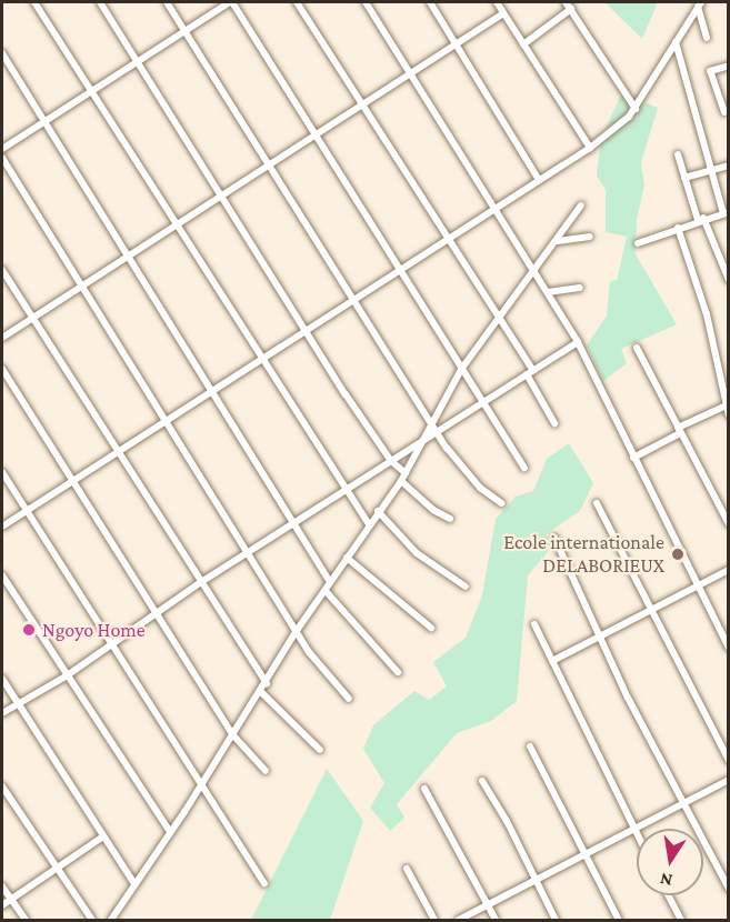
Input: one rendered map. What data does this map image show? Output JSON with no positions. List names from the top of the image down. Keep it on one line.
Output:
{"places":["Ecole internationale DELABORIEUX","Ngoyo Home"],"north":"bottom"}
